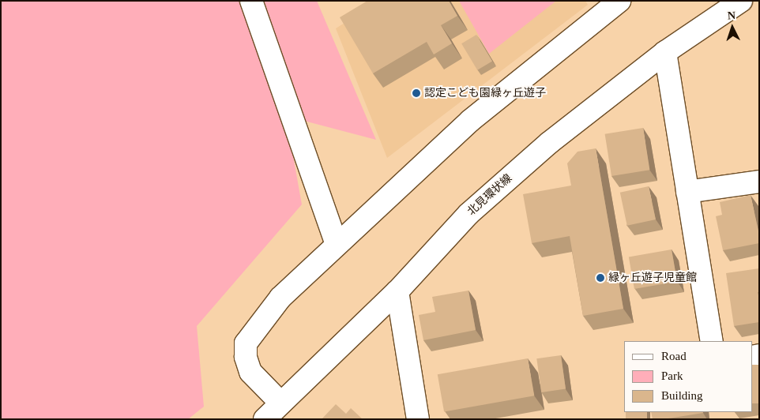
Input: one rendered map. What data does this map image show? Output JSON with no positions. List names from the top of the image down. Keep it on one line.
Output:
{"streets":{"street":["北見環状線"]},"places":["認定こども園緑ヶ丘遊子","緑ヶ丘遊子児童館"],"legend":["Road","Park","Building"],"north":"top"}
